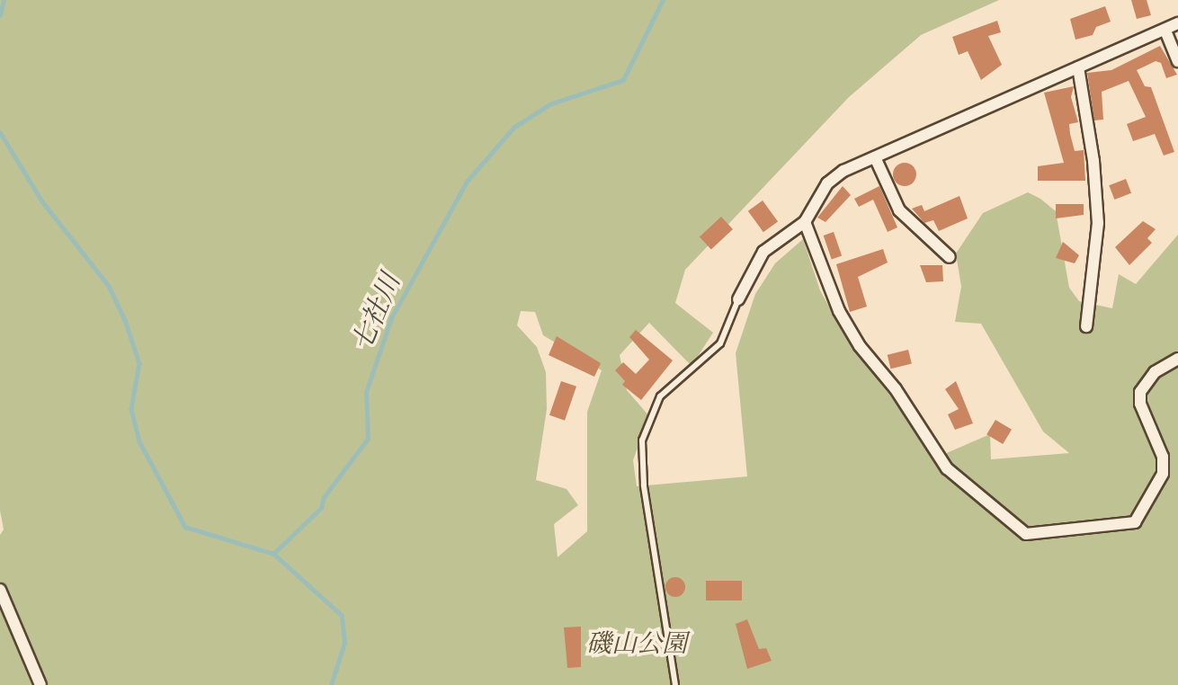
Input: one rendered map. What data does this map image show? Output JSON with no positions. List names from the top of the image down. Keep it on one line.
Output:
{"water":["七社川"],"parks":["磯山公園"]}
